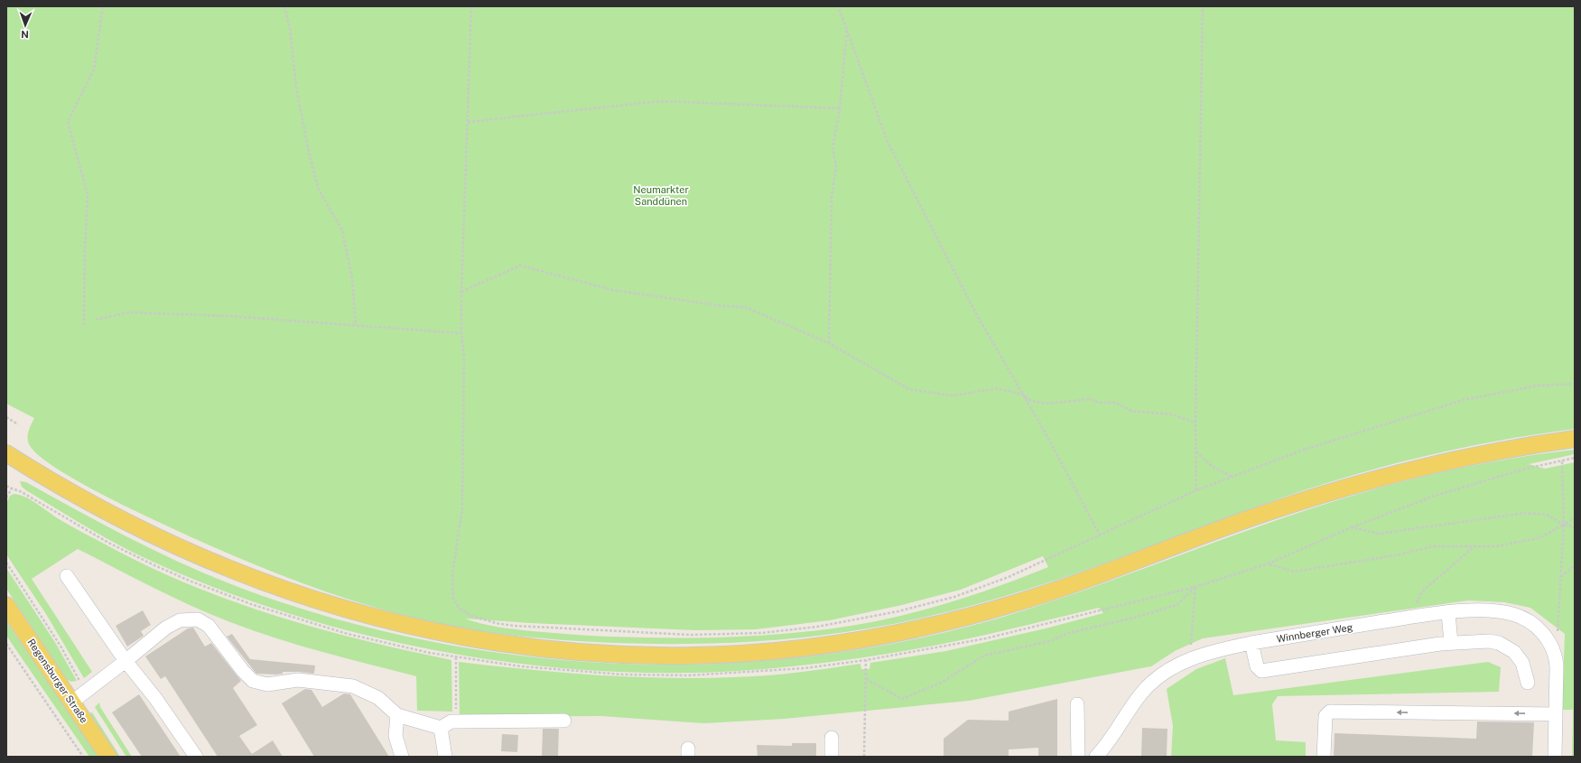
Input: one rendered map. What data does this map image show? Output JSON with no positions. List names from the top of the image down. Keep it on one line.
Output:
{"streets":{"main road":["Regensburger Straße"],"street":["Winnberger Weg"]},"parks":["Neumarkter Sanddünen"],"north":"bottom"}
